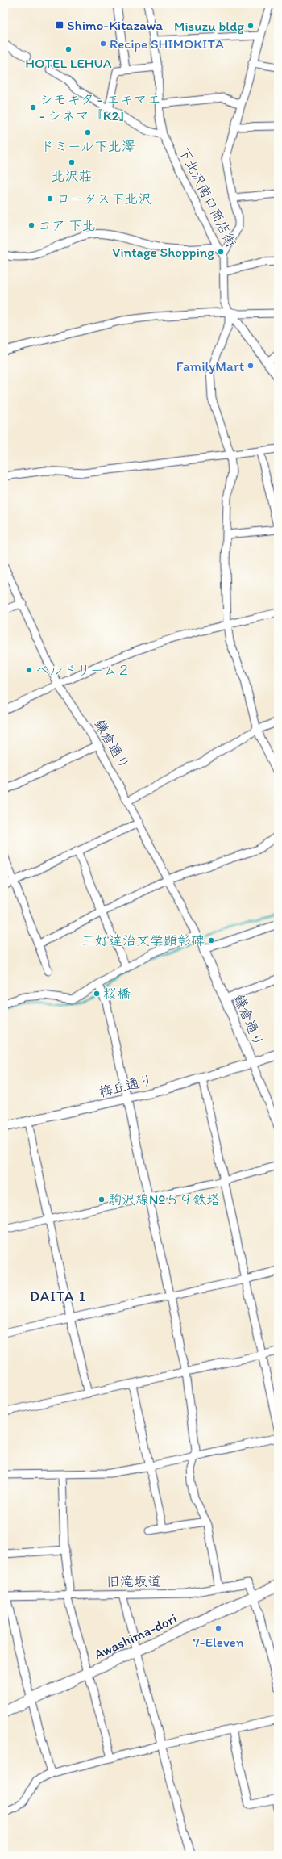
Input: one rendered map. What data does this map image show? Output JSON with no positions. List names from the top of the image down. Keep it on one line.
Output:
{"streets":{"main road":["Awashima-dori"],"street":["下北沢南口商店街","鎌倉通り","梅丘通り","旧滝坂道"]},"crossings":[["鎌倉通り","梅丘通り"],["旧滝坂道","Awashima-dori"]],"districts":["DAITA 1"],"places":{"transit":["Shimo-Kitazawa"],"other":["Misuzu bldg","Recipe SHIMOKITA","HOTEL LEHUA","シモキタ - エキマエ - シネマ『K2』","ドミール下北澤","北沢荘","ロータス下北沢","コア 下北","Vintage Shopping","FamilyMart","ベルドリーム２","三好達治文学顕彰碑","桜橋","駒沢線№５９鉄塔","7-Eleven"]}}
